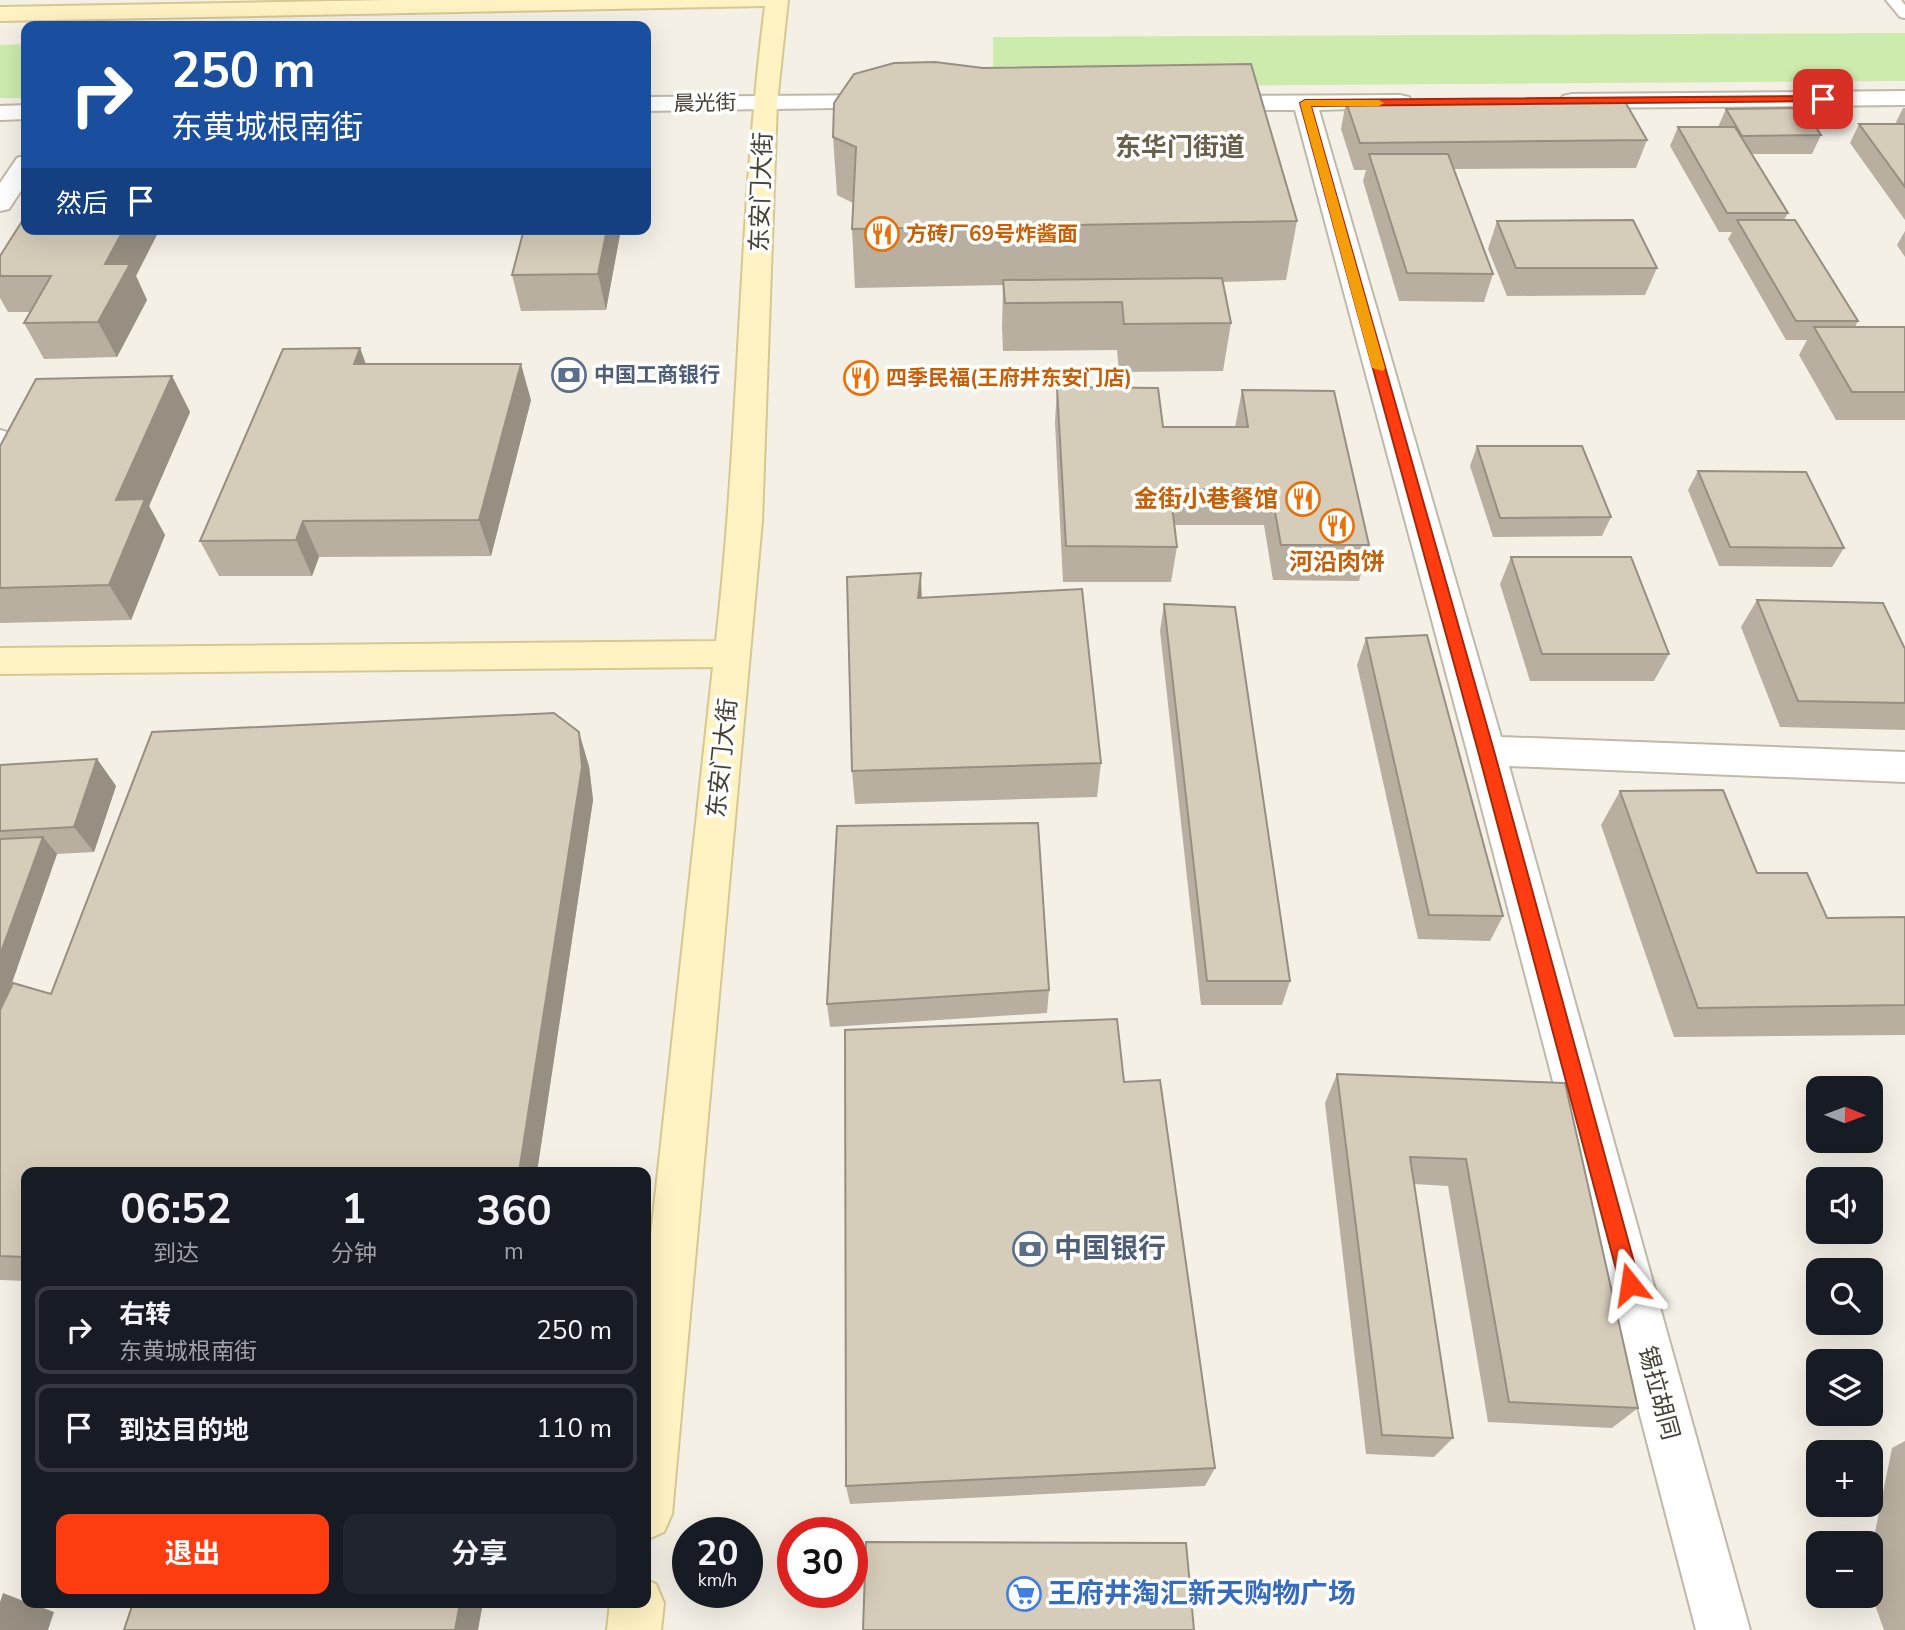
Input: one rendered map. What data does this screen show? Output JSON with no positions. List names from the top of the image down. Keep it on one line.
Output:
{"streets":{"main road":["东安门大街"],"street":["晨光街","锡拉胡同"]},"crossings":[["晨光街","东安门大街"]],"districts":["东华门街道"],"places":{"restaurant":["方砖厂69号炸酱面","四季民福(王府井东安门店)","金街小巷餐馆","河沿肉饼"],"bank":["中国工商银行","中国银行"],"supermarket":["王府井淘汇新天购物广场"]},"north":"right","page":{"turn":["250 m","东黄城根南街"],"then":"然后","map_buttons":["+","−"],"eta":["06:52","到达","1","分钟","360","m"],"list":[{"name":"右转","note":"东黄城根南街","value":"250 m"},{"name":"到达目的地","value":"110 m"}],"buttons":["退出","分享"],"speed":"20 km/h","limit":"30"}}
